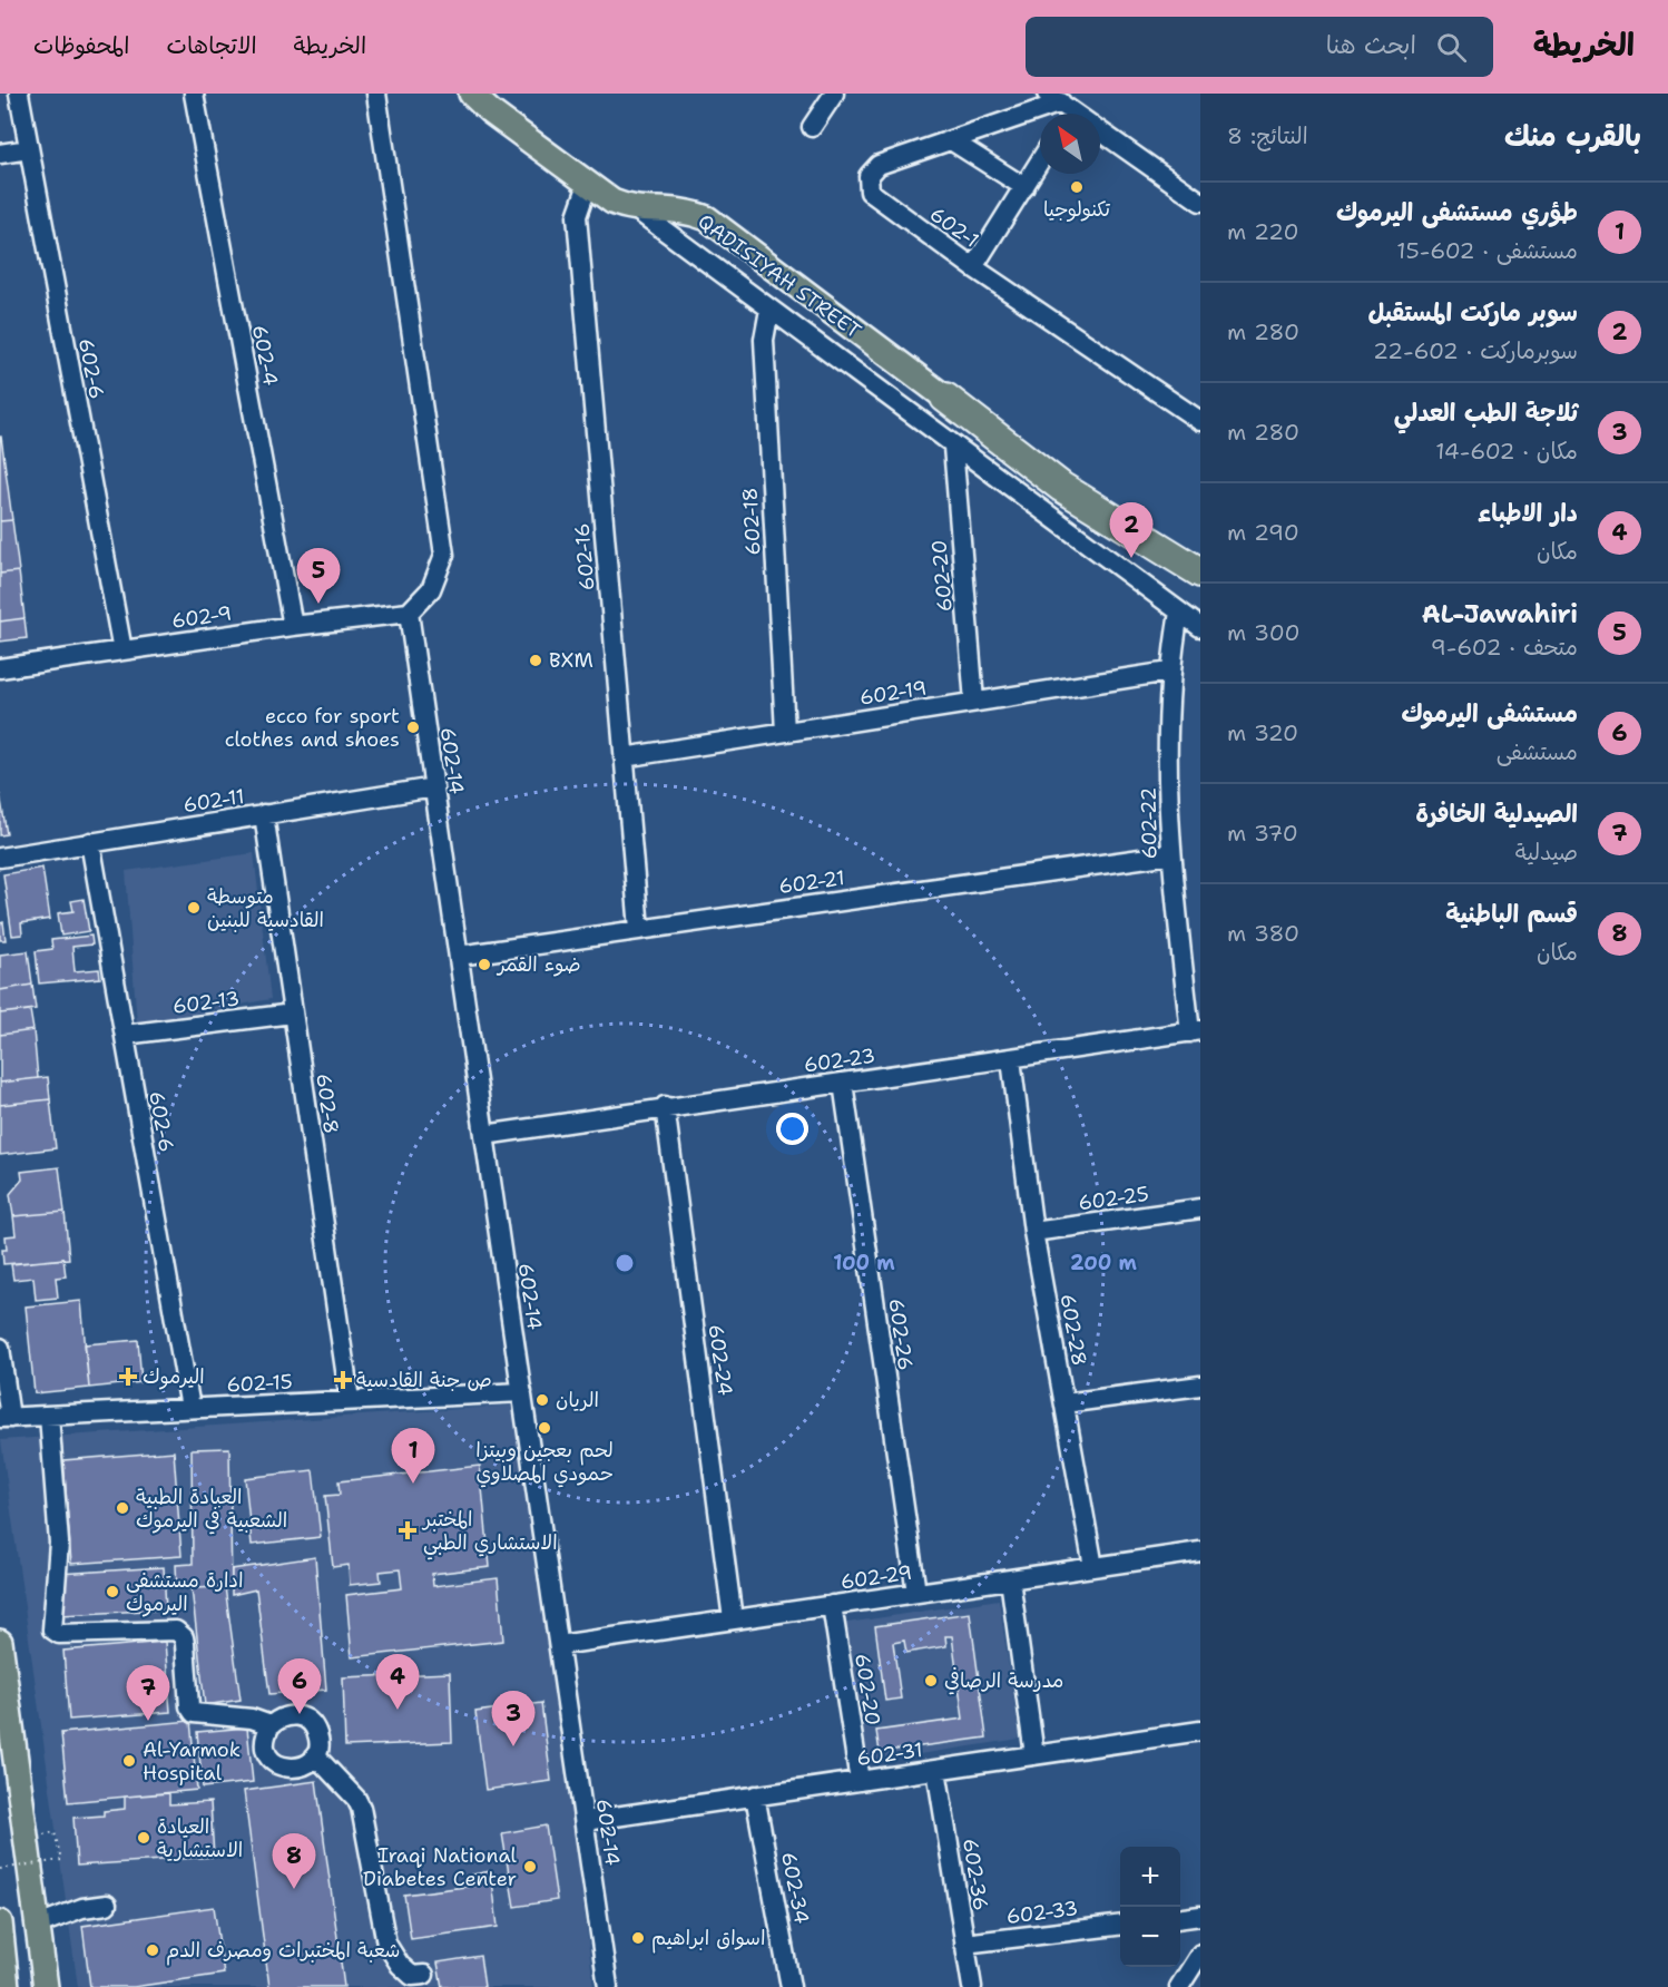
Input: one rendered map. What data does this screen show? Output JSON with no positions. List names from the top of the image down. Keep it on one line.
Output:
{"streets":{"main road":["QADISIYAH STREET"],"street":["602-1","602-4","602-6","602-18","602-16","602-20","602-9","602-19","602-14","602-11","602-22","602-21","602-13","602-23","602-8","602-25","602-28","602-26","602-24","602-15","602-29","602-31","602-36","602-34","602-33"]},"crossings":[["QADISIYAH STREET","602-16"],["602-4","602-9"],["602-6","602-9"],["602-6","602-11"],["602-6","602-13"],["602-6","602-15"],["602-18","602-19"],["602-16","602-19"],["602-16","602-21"],["602-20","602-19"],["602-20","602-29"],["602-20","602-31"],["602-9","602-14"],["602-19","602-22"],["602-14","602-11"],["602-14","602-21"],["602-14","602-23"],["602-14","602-15"],["602-14","602-29"],["602-14","602-31"],["602-11","602-8"],["602-22","602-21"],["602-22","602-23"],["602-13","602-8"],["602-23","602-28"],["602-23","602-26"],["602-23","602-24"],["602-8","602-15"],["602-25","602-28"],["602-28","602-29"],["602-26","602-29"],["602-24","602-29"],["602-31","602-36"],["602-31","602-34"],["602-36","602-33"]],"places":{"other":["تكنولوجيا","BXM","ecco for sport clothes and shoes","متوسطة القادسية للبنين","ضوء القمر","الريان","لحم بعجين وبيتزا حمودي المصلاوي","العيادة الطبية الشعبية في اليرموك","ادارة مستشفى اليرموك","مدرسة الرصافي","Al-Yarmok Hospital","العيادة الاستشارية","Iraqi National Diabetes Center","اسواق ابراهيم","شعبة المختبرات ومصرف الدم"],"health":["اليرموك","ص جنة القادسية","المختبر الاستشاري الطبي"]},"north":"top left","page":{"header":"الخريطة","search":"ابحث هنا","nav":["الخريطة","الاتجاهات","المحفوظات"],"heading":["بالقرب منك","النتائج: 8"],"list":[{"mark":"1","name":"طؤري مستشفى اليرموك","note":"مستشفى · 602-15","value":"220 m"},{"mark":"2","name":"سوبر ماركت المستقبل","note":"سوبرماركت · 602-22","value":"280 m"},{"mark":"3","name":"ثلاجة الطب العدلي","note":"مكان · 602-14","value":"280 m"},{"mark":"4","name":"دار الاطباء","note":"مكان","value":"290 m"},{"mark":"5","name":"AL-Jawahiri","note":"متحف · 602-9","value":"300 m"},{"mark":"6","name":"مستشفى اليرموك","note":"مستشفى","value":"320 m"},{"mark":"7","name":"الصيدلية الخافرة","note":"صيدلية","value":"370 m"},{"mark":"8","name":"قسم الباطنية","note":"مكان","value":"380 m"}],"pins":["2","5","1","4","6","7","3","8"],"map_buttons":["+","−"]},"rings":["100 m","200 m"]}
